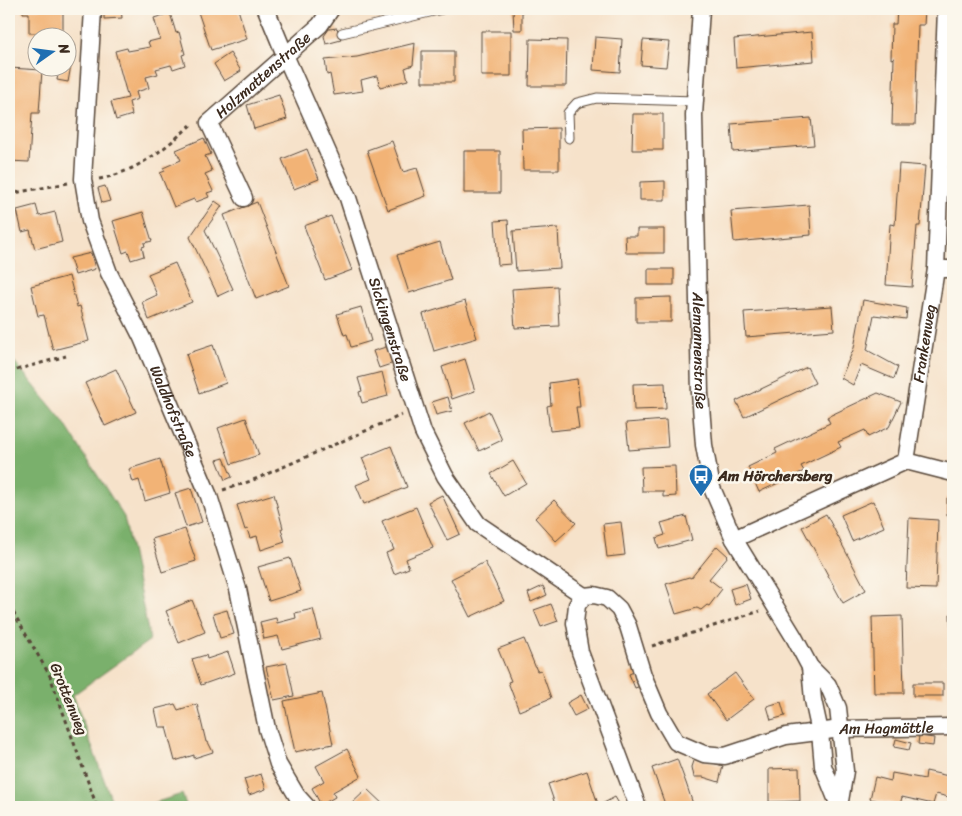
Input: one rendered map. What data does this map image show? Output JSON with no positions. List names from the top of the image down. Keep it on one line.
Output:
{"streets":{"street":["Holzmattenstraße","Sickingenstraße","Frankenweg","Alemannenstraße","Waldhofstraße","Am Hagmättle"],"path":["Grottenweg"]},"crossings":[["Holzmattenstraße","Sickingenstraße"],["Alemannenstraße","Am Hagmättle"]],"places":{"bus stop":["Am Hörchersberg"]},"north":"right"}
